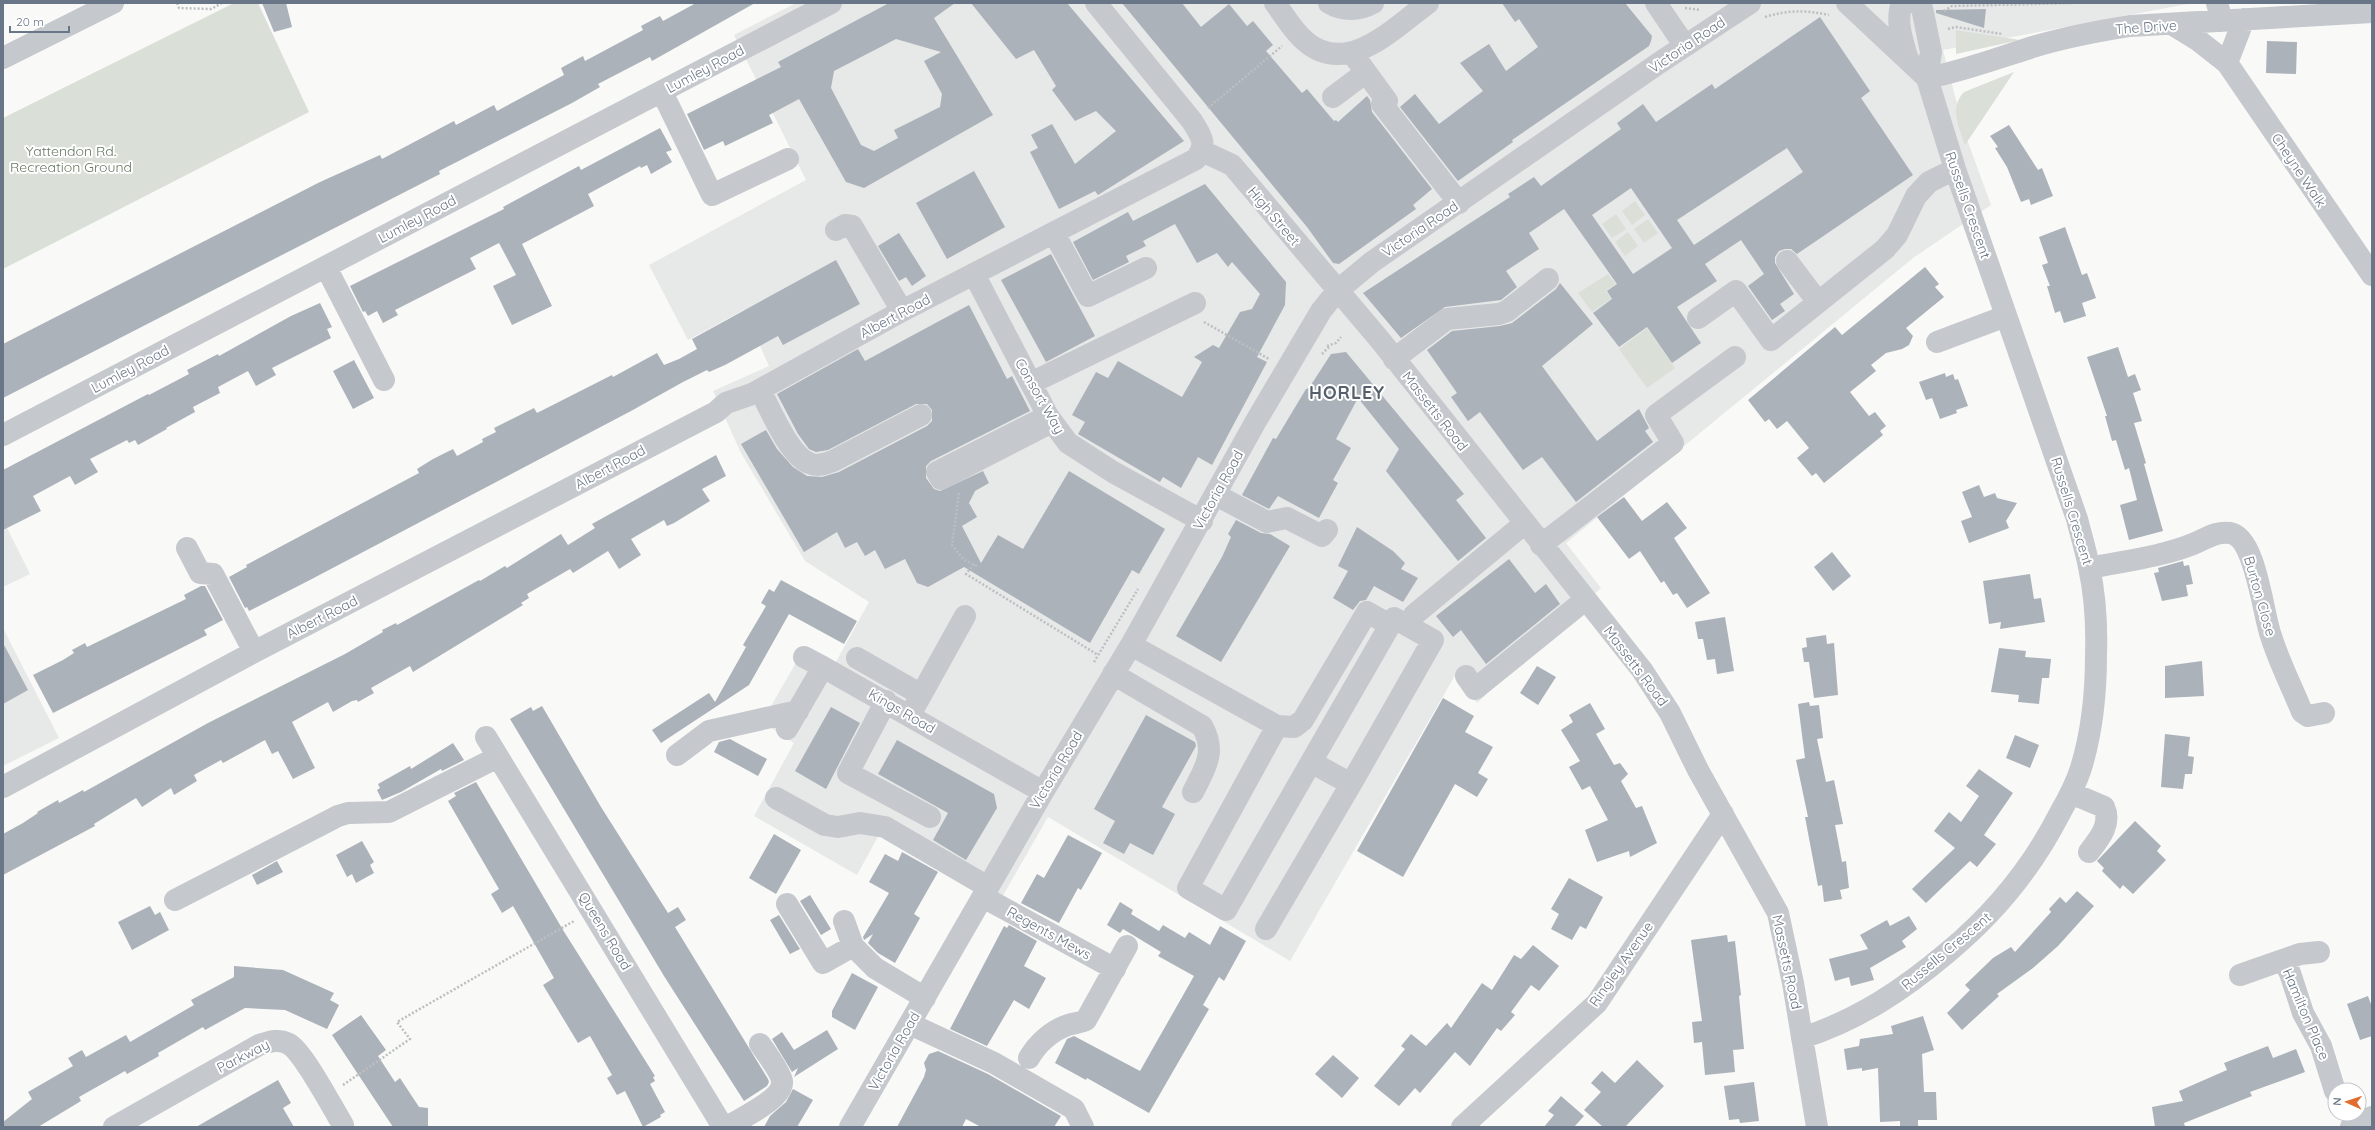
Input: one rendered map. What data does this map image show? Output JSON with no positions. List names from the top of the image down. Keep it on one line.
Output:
{"streets":{"street":["The Drive","Victoria Road","Lumley Road","Cheyne Walk","Russells Crescent","High Street","Albert Road","Consort Way","Massetts Road","Burton Close","Kings Road","Queens Road","Regents Mews","Ringley Avenue","Hamilton Place","Parkway"]},"crossings":[["The Drive","Cheyne Walk"],["The Drive","Russells Crescent"],["Victoria Road","High Street"],["Victoria Road","Consort Way"],["Victoria Road","Massetts Road"],["Victoria Road","Kings Road"],["Victoria Road","Regents Mews"],["Russells Crescent","Massetts Road"],["Russells Crescent","Burton Close"],["High Street","Albert Road"],["High Street","Massetts Road"],["Albert Road","Consort Way"],["Massetts Road","Ringley Avenue"]],"districts":["HORLEY"],"parks":["Yattendon Rd. Recreation Ground"],"scale_bar":"20 m","north":"left"}
